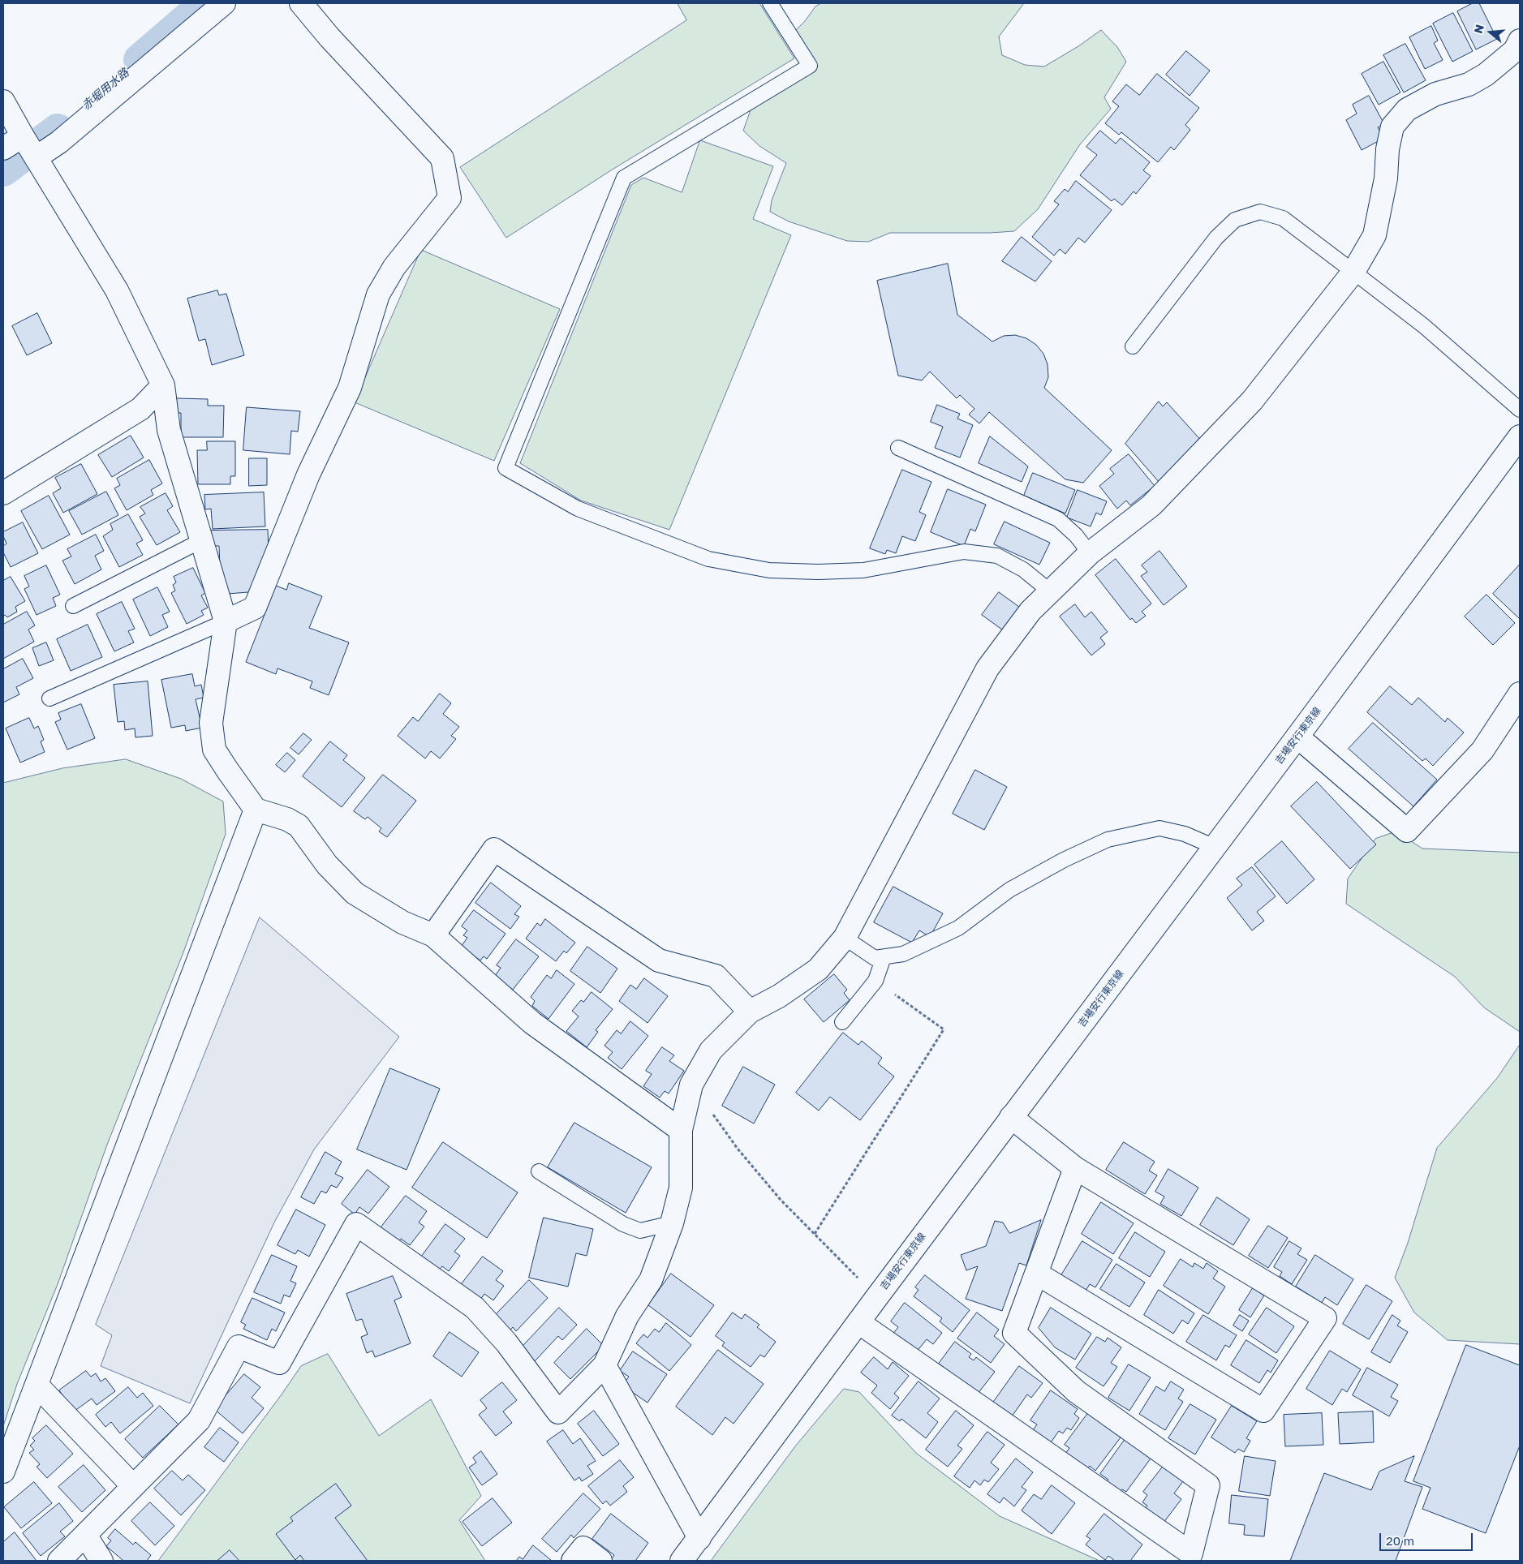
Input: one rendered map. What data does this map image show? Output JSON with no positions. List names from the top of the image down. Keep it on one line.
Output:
{"streets":{"street":["吉場安行東京線"]},"water":["赤堀用水路"],"scale_bar":"20 m","north":"left"}
